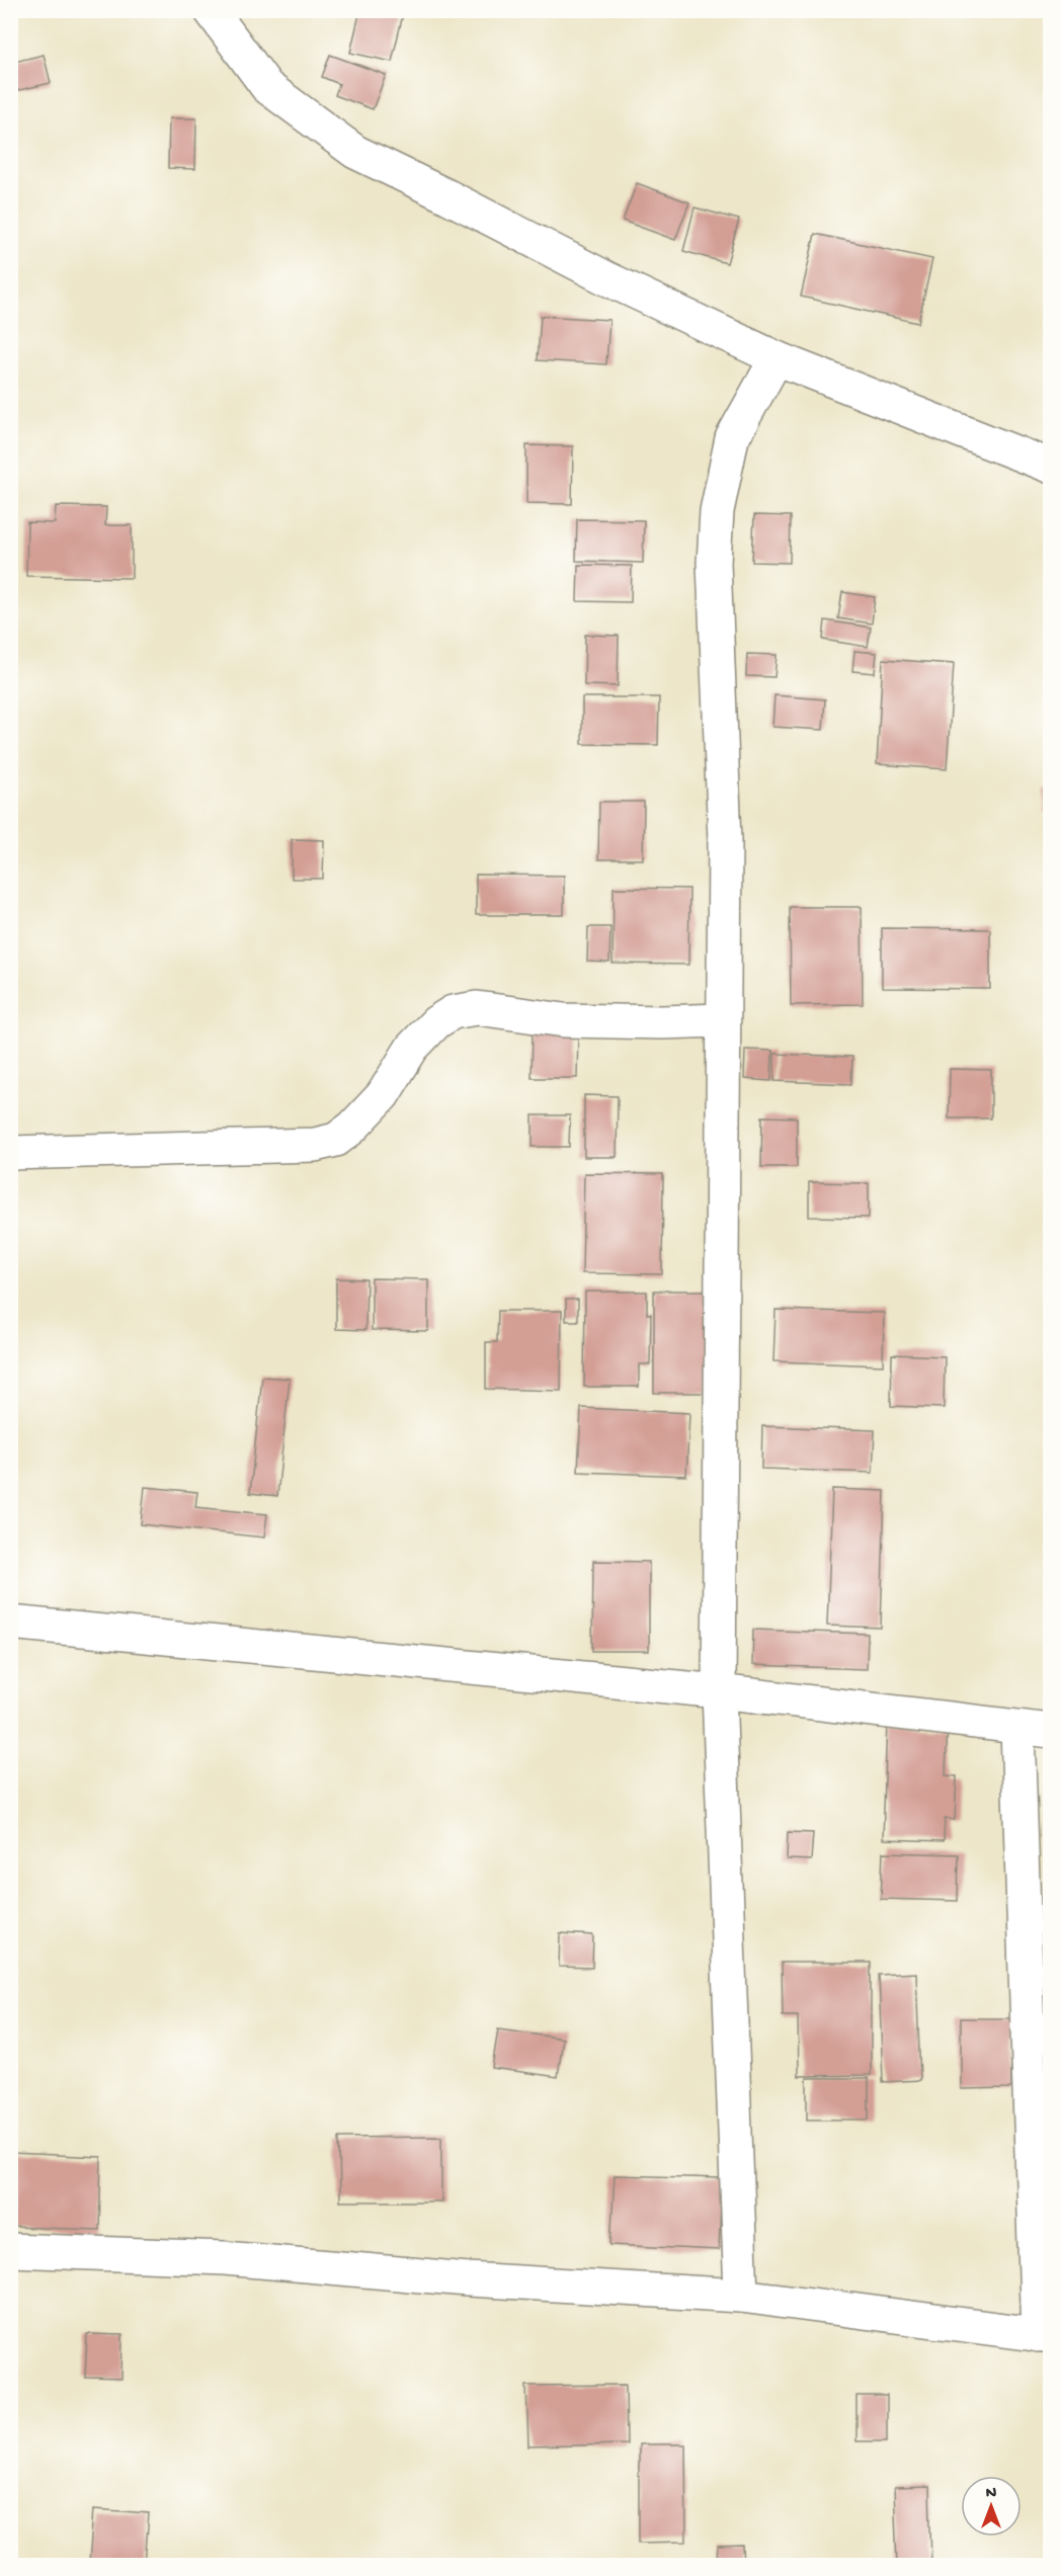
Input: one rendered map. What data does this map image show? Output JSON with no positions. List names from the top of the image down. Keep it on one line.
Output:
{"north":"top"}
